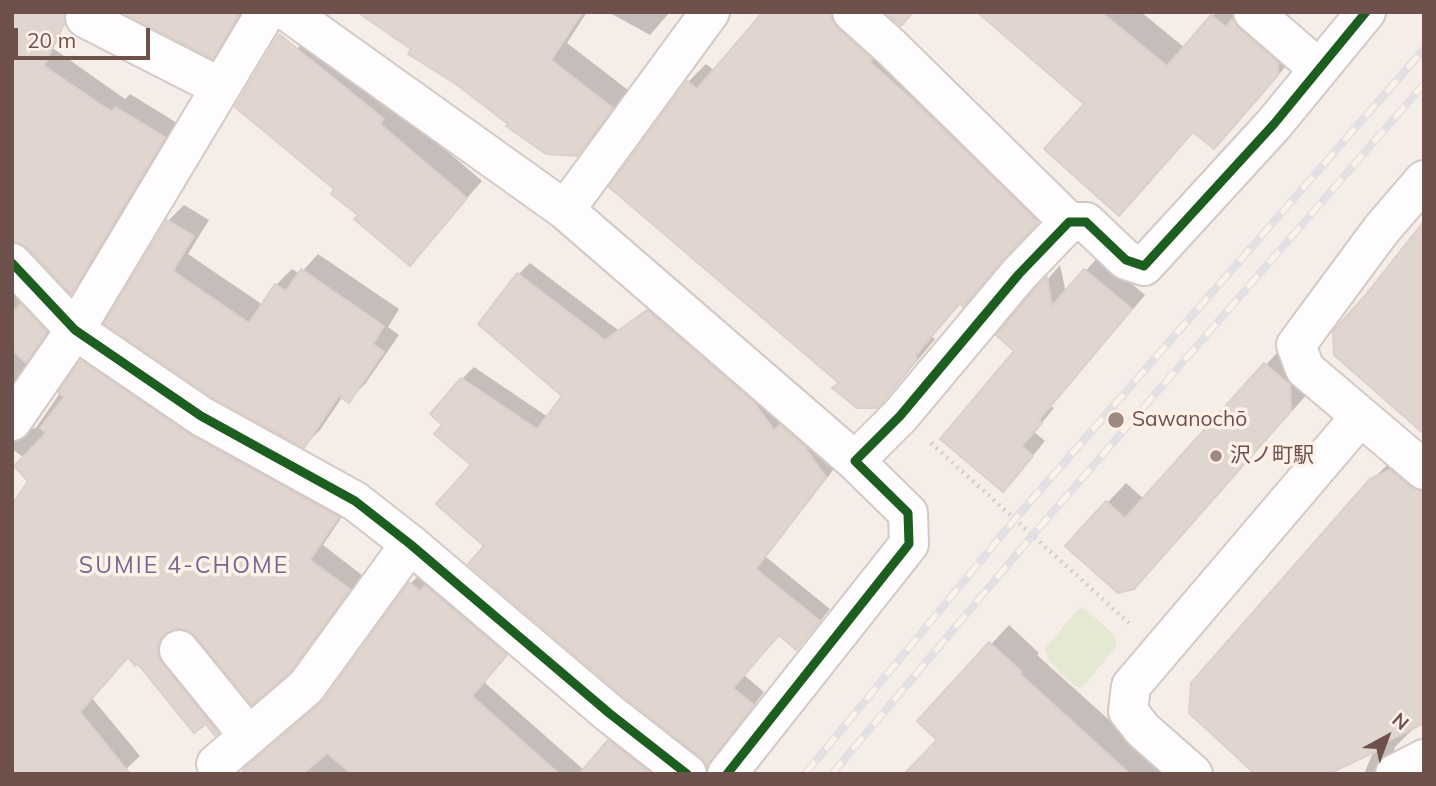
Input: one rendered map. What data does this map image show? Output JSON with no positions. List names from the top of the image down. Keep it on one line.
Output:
{"districts":["SUMIE 4-CHOME"],"places":["Sawanochō","沢ノ町駅"],"scale_bar":"20 m","north":"top right"}
